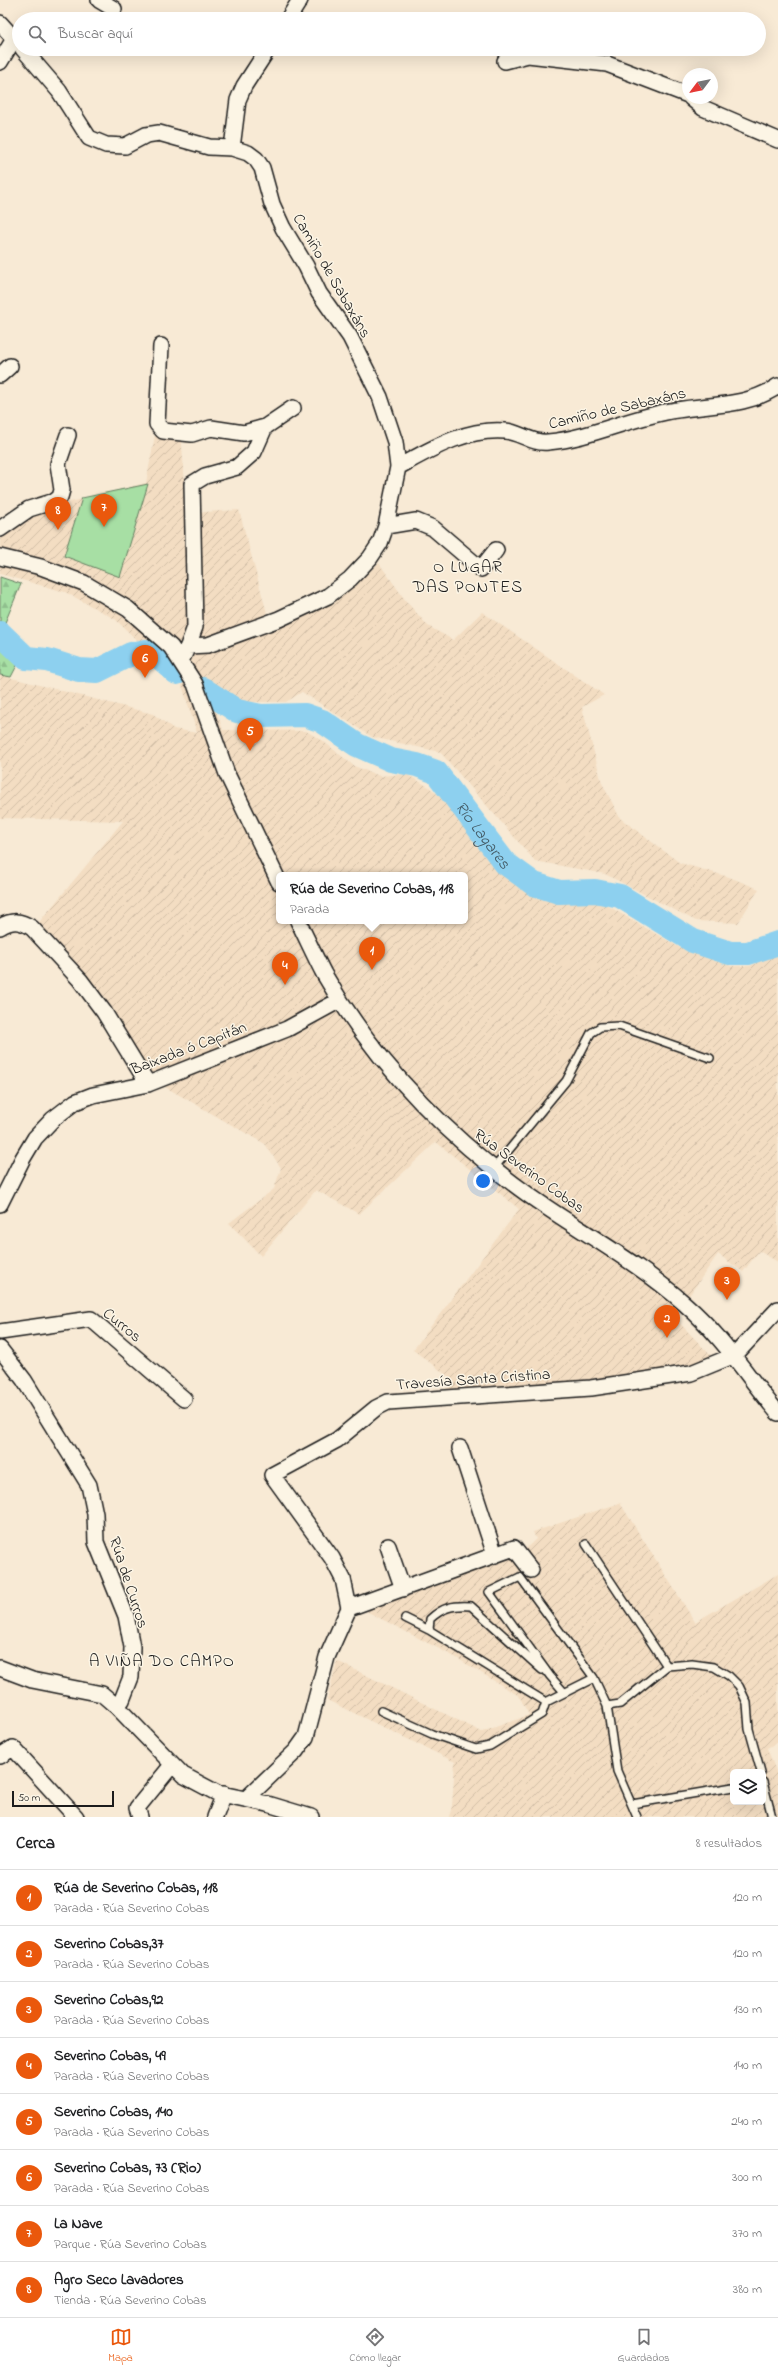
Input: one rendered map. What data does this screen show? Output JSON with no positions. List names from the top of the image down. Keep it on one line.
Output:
{"streets":{"street":["Camiño de Sabaxáns","Baixada ó Capitán","Rúa Severino Cobas","Curros","Travesía Santa Cristina","Rúa de Curros"]},"crossings":[["Baixada ó Capitán","Rúa Severino Cobas"],["Rúa Severino Cobas","Travesía Santa Cristina"]],"districts":["O LUGAR DAS PONTES","A VIÑA DO CAMPO"],"water":["Río Lagares"],"scale_bar":"50 m","north":"bottom left","page":{"search":"Buscar aquí","pins":["7","8","6","5","1","4","3","2"],"popup":["Rúa de Severino Cobas, 118","Parada"],"scale":"50 m","heading":["Cerca","8 resultados"],"list":[{"mark":"1","name":"Rúa de Severino Cobas, 118","note":"Parada · Rúa Severino Cobas","value":"120 m"},{"mark":"2","name":"Severino Cobas,37","note":"Parada · Rúa Severino Cobas","value":"120 m"},{"mark":"3","name":"Severino Cobas,92","note":"Parada · Rúa Severino Cobas","value":"130 m"},{"mark":"4","name":"Severino Cobas, 49","note":"Parada · Rúa Severino Cobas","value":"140 m"},{"mark":"5","name":"Severino Cobas, 140","note":"Parada · Rúa Severino Cobas","value":"240 m"},{"mark":"6","name":"Severino Cobas, 73 (Rio)","note":"Parada · Rúa Severino Cobas","value":"300 m"},{"mark":"7","name":"La Nave","note":"Parque · Rúa Severino Cobas","value":"370 m"},{"mark":"8","name":"Agro Seco Lavadores","note":"Tienda · Rúa Severino Cobas","value":"380 m"}],"nav":["Mapa","Cómo llegar","Guardados"]}}
